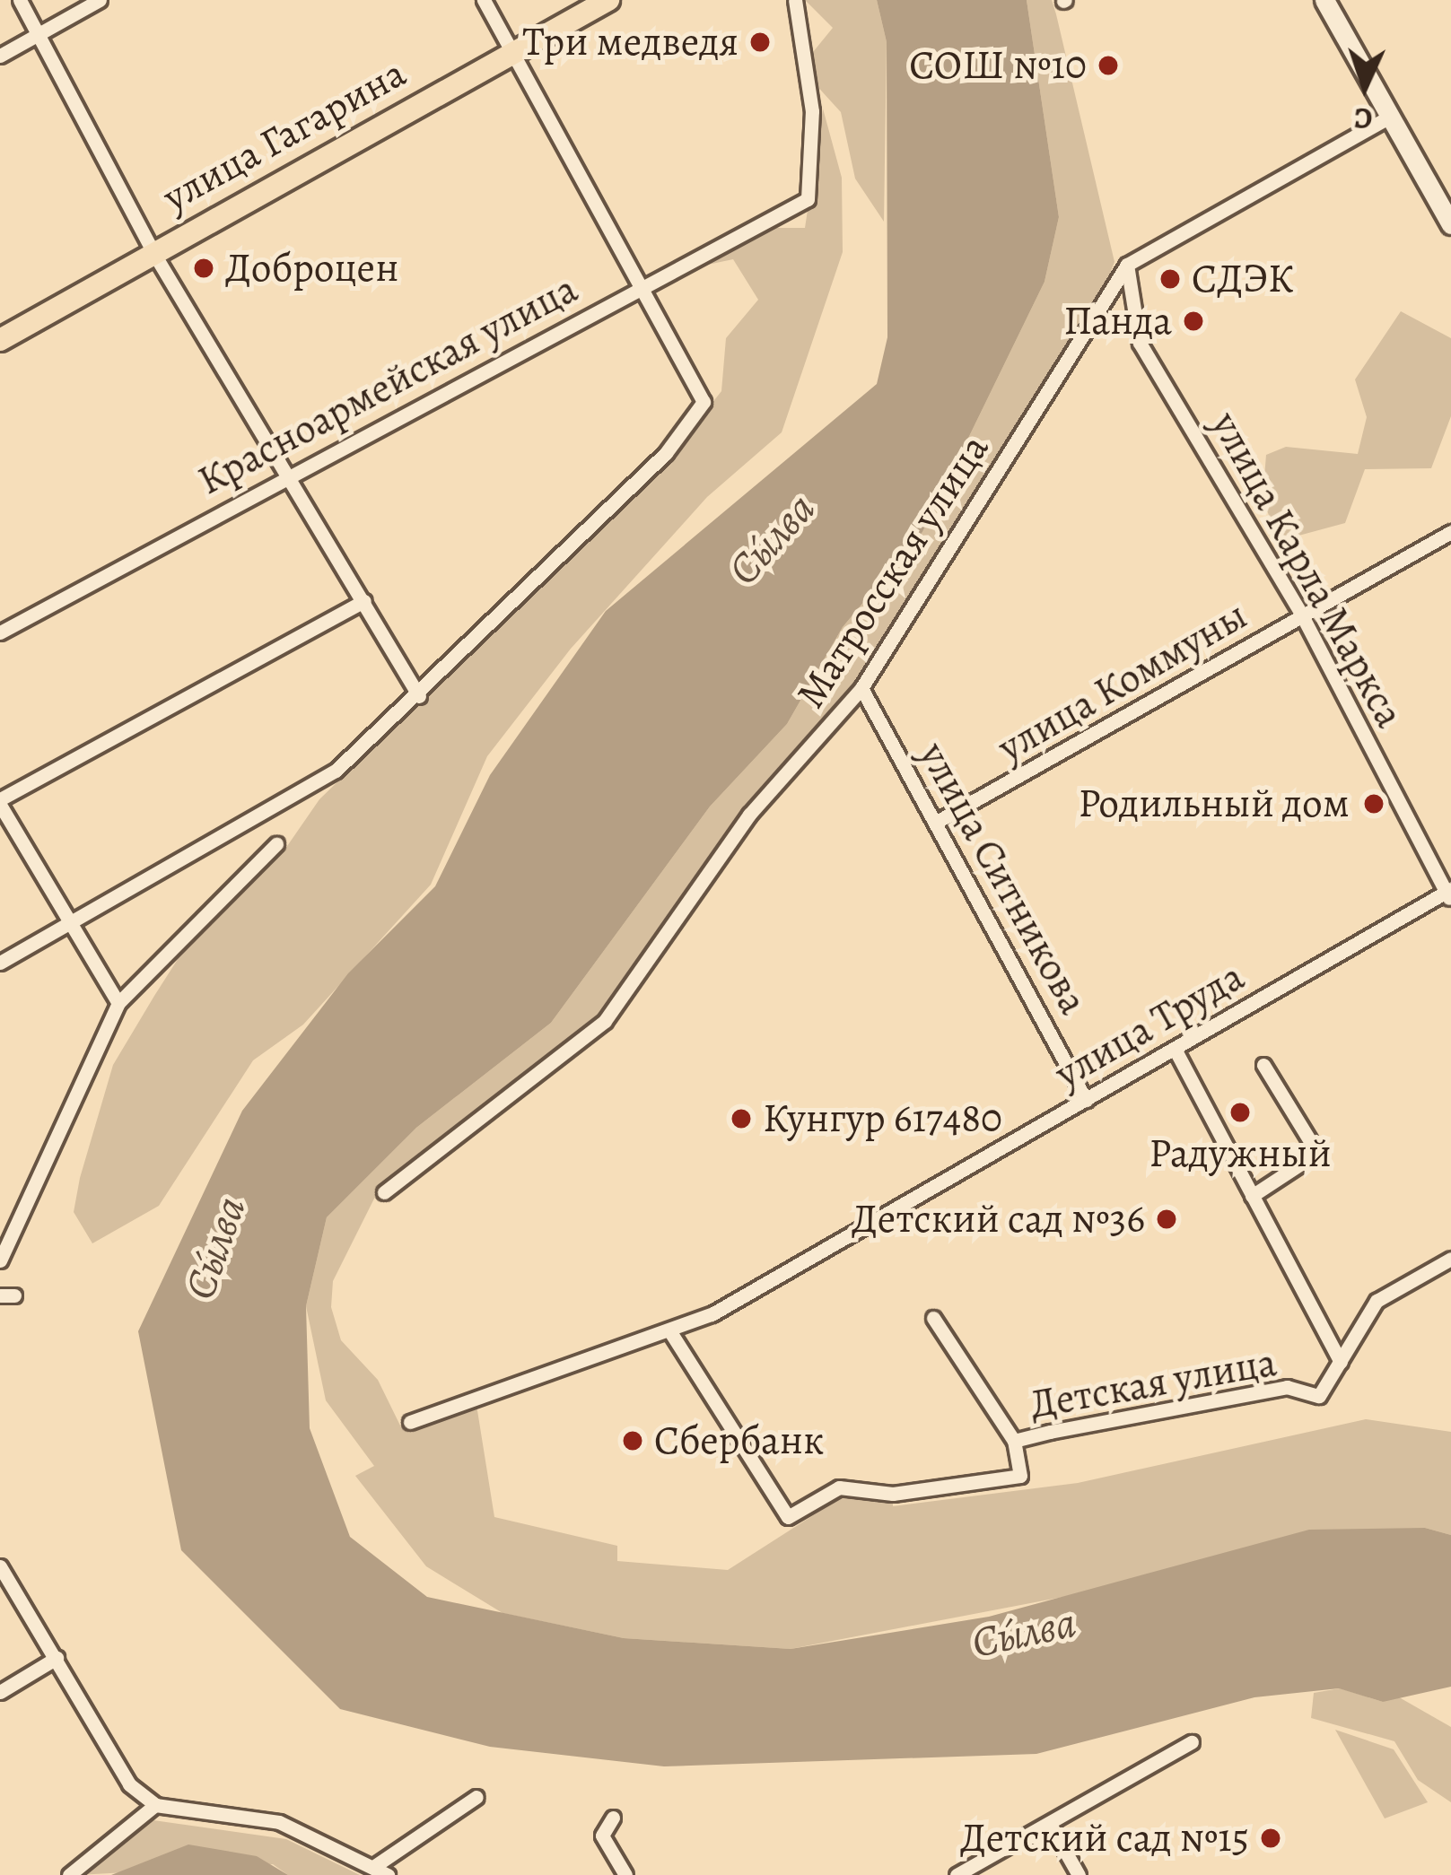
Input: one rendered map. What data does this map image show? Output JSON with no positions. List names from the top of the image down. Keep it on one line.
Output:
{"streets":{"main road":["улица Гагарина"],"street":["Красноармейская улица","улица Карла Маркса","Матросская улица","улица Коммуны","улица Ситникова","улица Труда","Детская улица"]},"crossings":[["улица Карла Маркса","Матросская улица"],["улица Карла Маркса","улица Коммуны"],["улица Карла Маркса","улица Труда"],["Матросская улица","улица Ситникова"],["улица Коммуны","улица Ситникова"],["улица Ситникова","улица Труда"],["улица Труда","Детская улица"]],"water":["Сы́лва"],"places":["Три медведя","СОШ №10","Доброцен","СДЭК","Панда","Родильный дом","Радужный","Кунгур 617480","Детский сад №36","Сбербанк","Детский сад №15"],"north":"bottom"}
